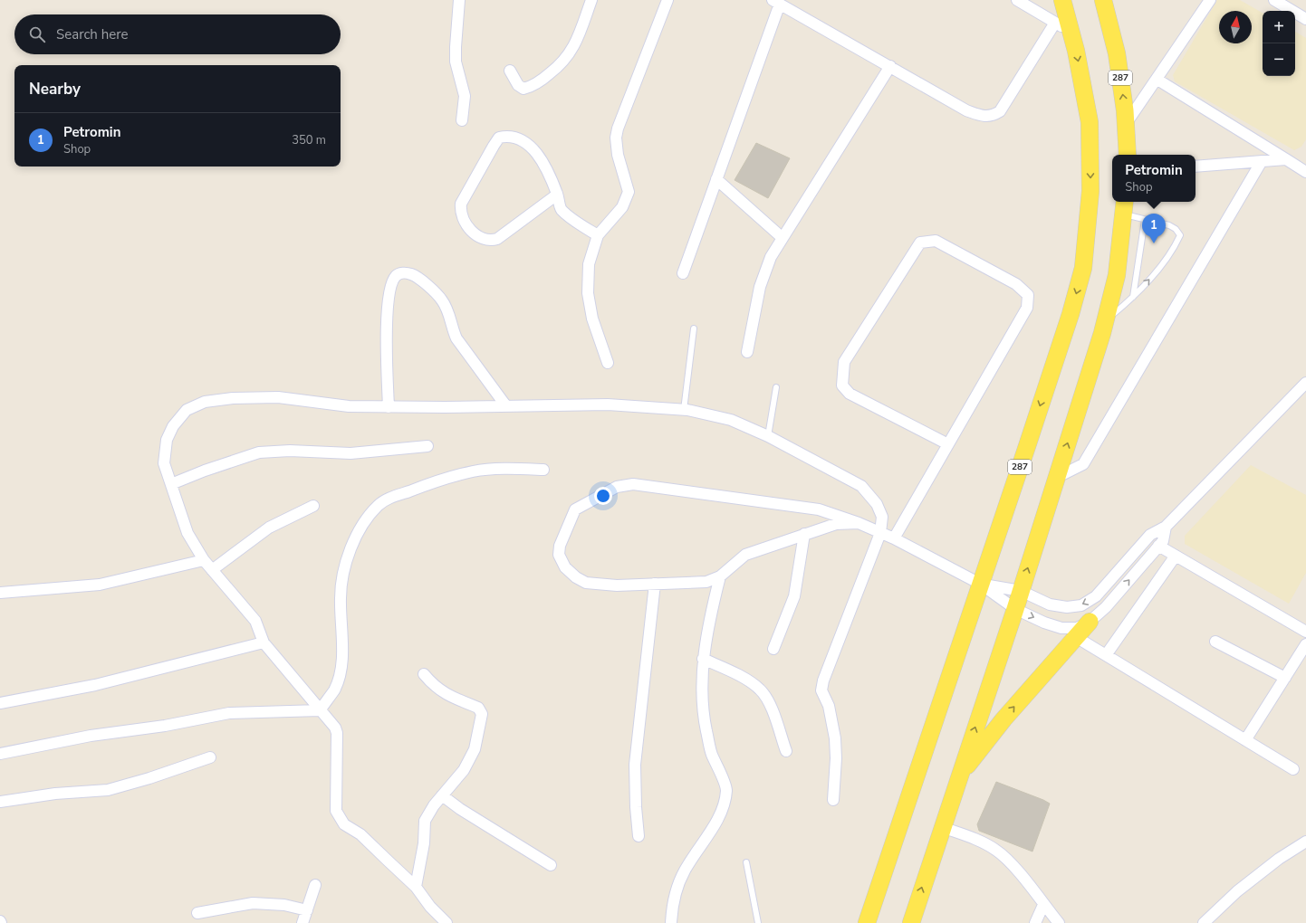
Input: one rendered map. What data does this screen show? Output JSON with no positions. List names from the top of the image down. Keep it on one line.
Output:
{"streets":{"main road":["287"]},"north":"top","page":{"map_buttons":["+","−"],"search":"Search here","heading":"Nearby","list":[{"mark":"1","name":"Petromin","note":"Shop","value":"350 m"}],"popup":["Petromin","Shop"],"pins":"1"}}
